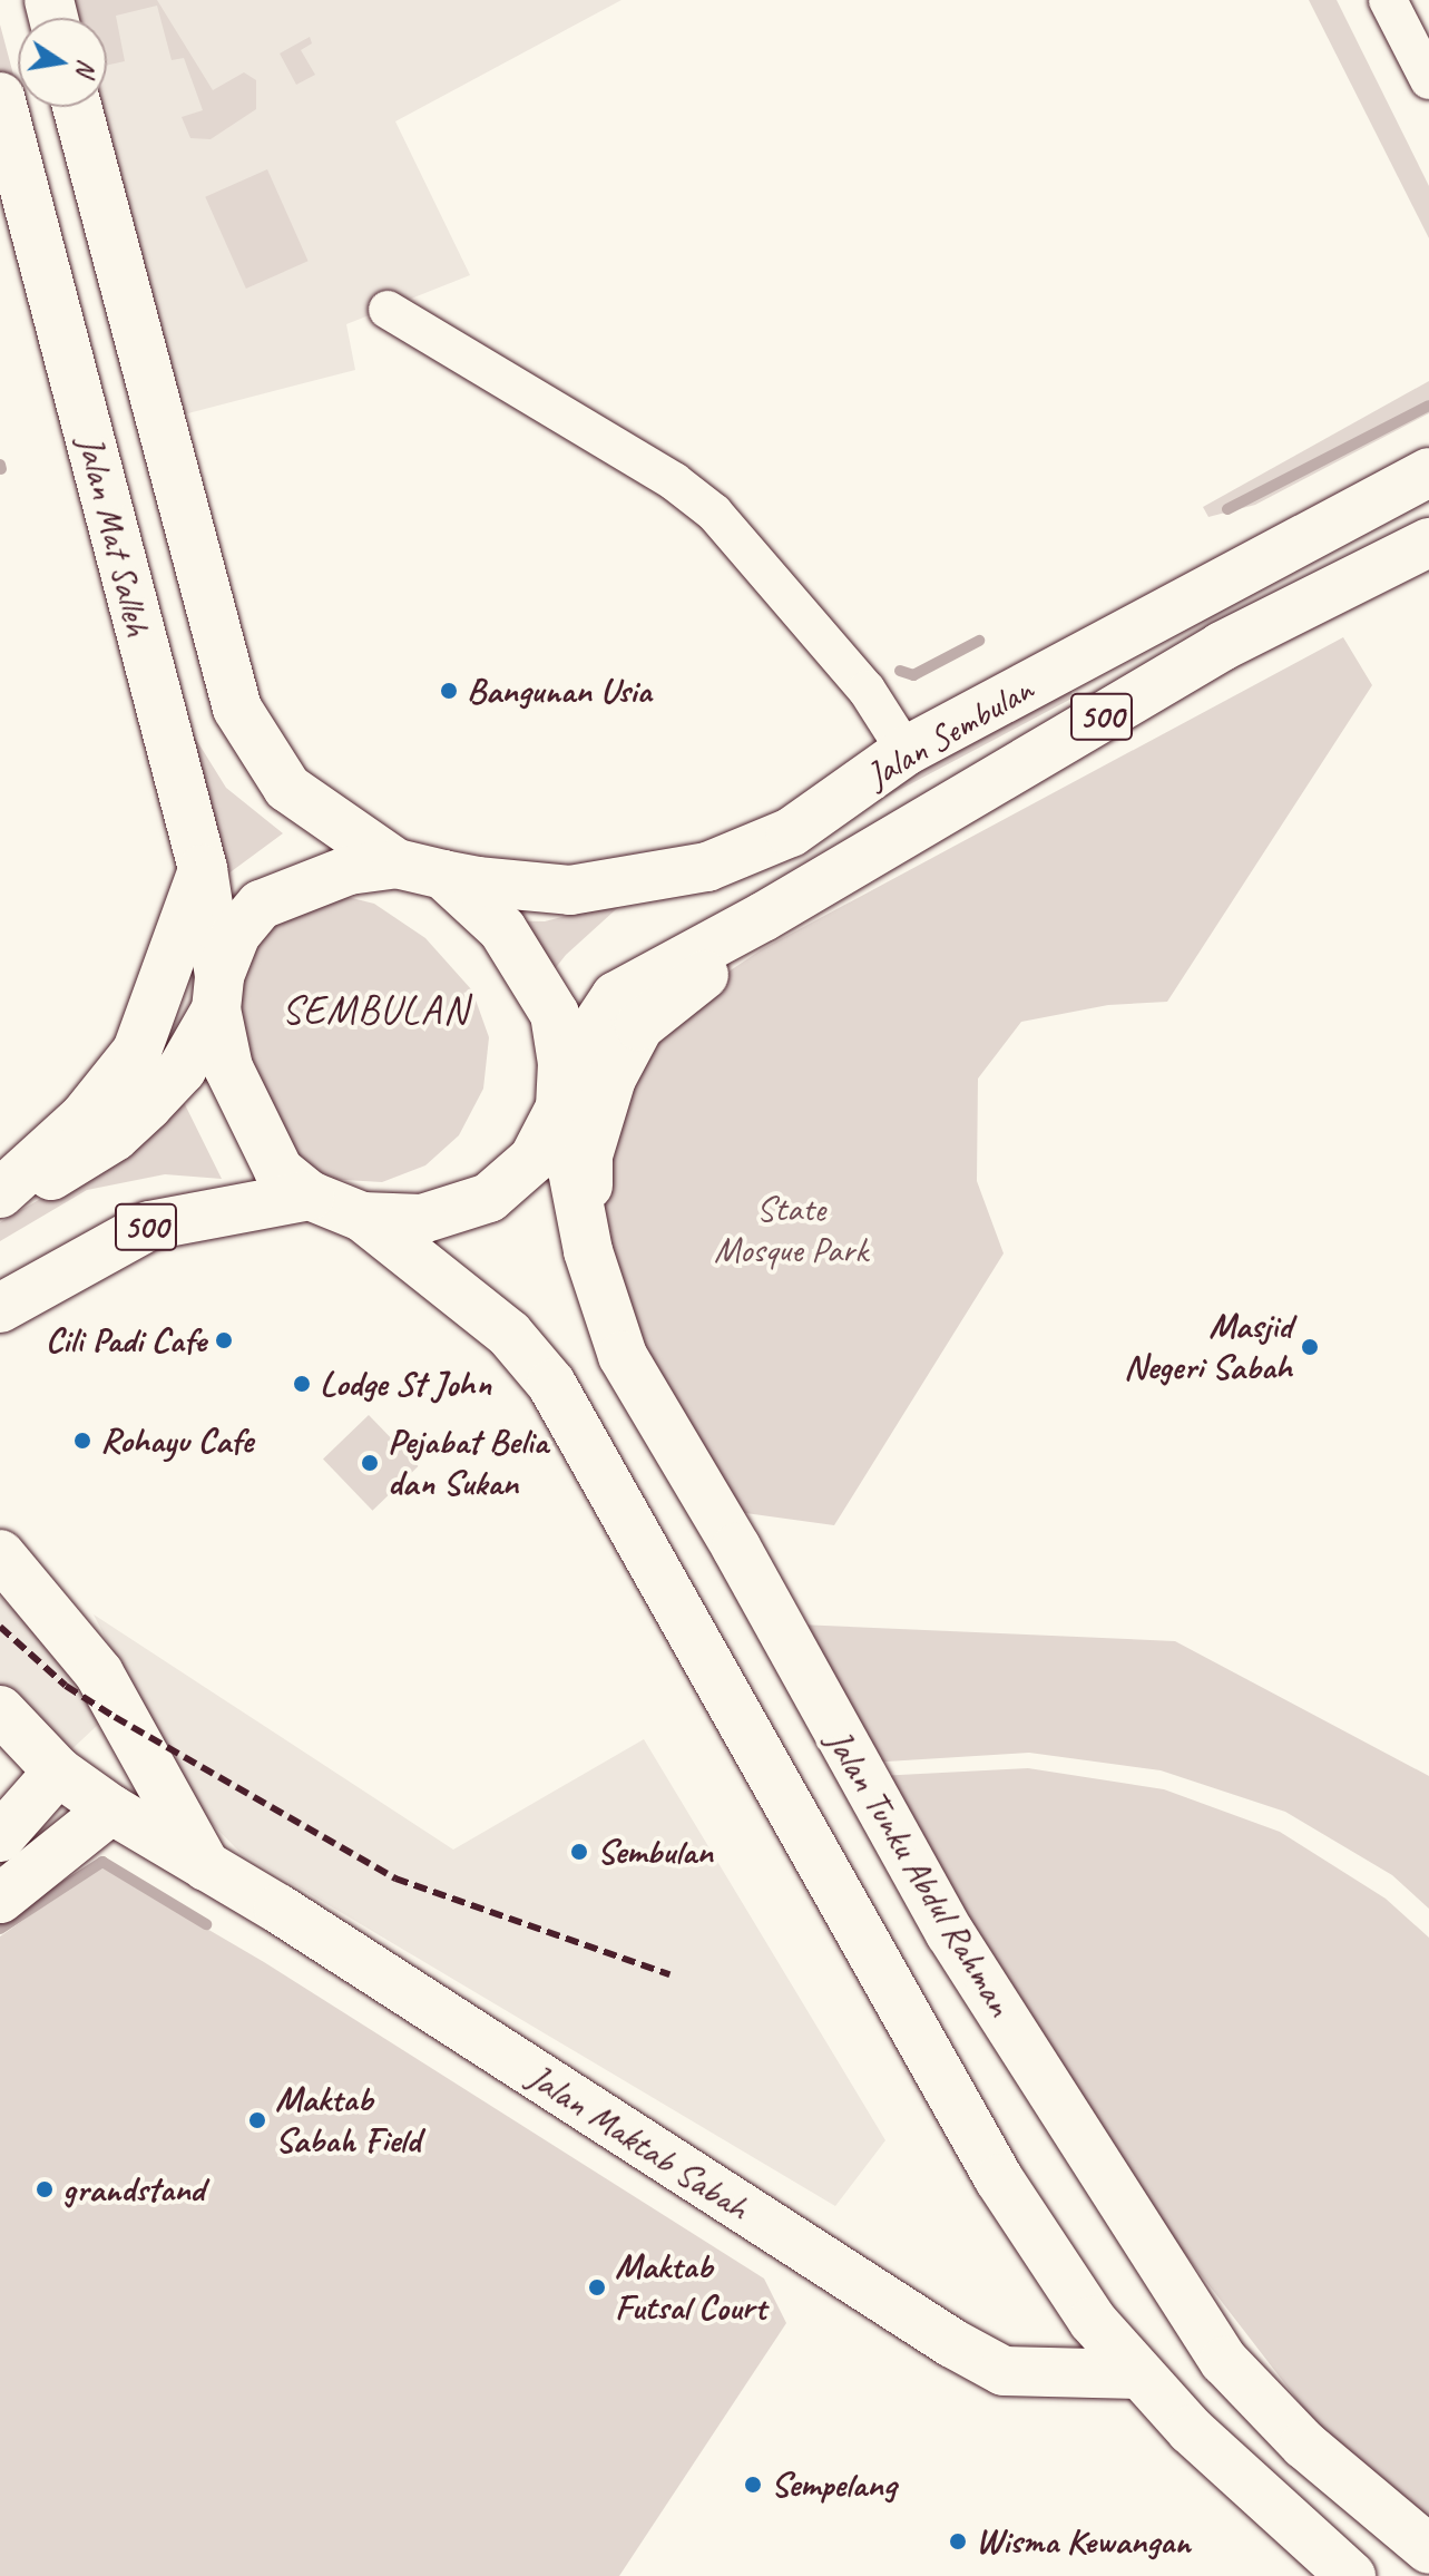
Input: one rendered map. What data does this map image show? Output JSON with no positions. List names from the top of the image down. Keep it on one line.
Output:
{"streets":{"main road":["Jalan Mat Salleh","500","Jalan Sembulan","Jalan Tunku Abdul Rahman","Jalan Maktab Sabah"]},"crossings":[["Jalan Mat Salleh","500"],["500","Jalan Sembulan"],["500","Jalan Tunku Abdul Rahman"],["Jalan Sembulan","Jalan Tunku Abdul Rahman"]],"districts":["SEMBULAN"],"parks":["State Mosque Park"],"places":["Bangunan Usia","Cili Padi Cafe","Masjid Negeri Sabah","Lodge St John","Rohayu Cafe","Pejabat Belia dan Sukan","Sembulan","Maktab Sabah Field","grandstand","Maktab Futsal Court","Sempelang","Wisma Kewangan"],"north":"right"}
